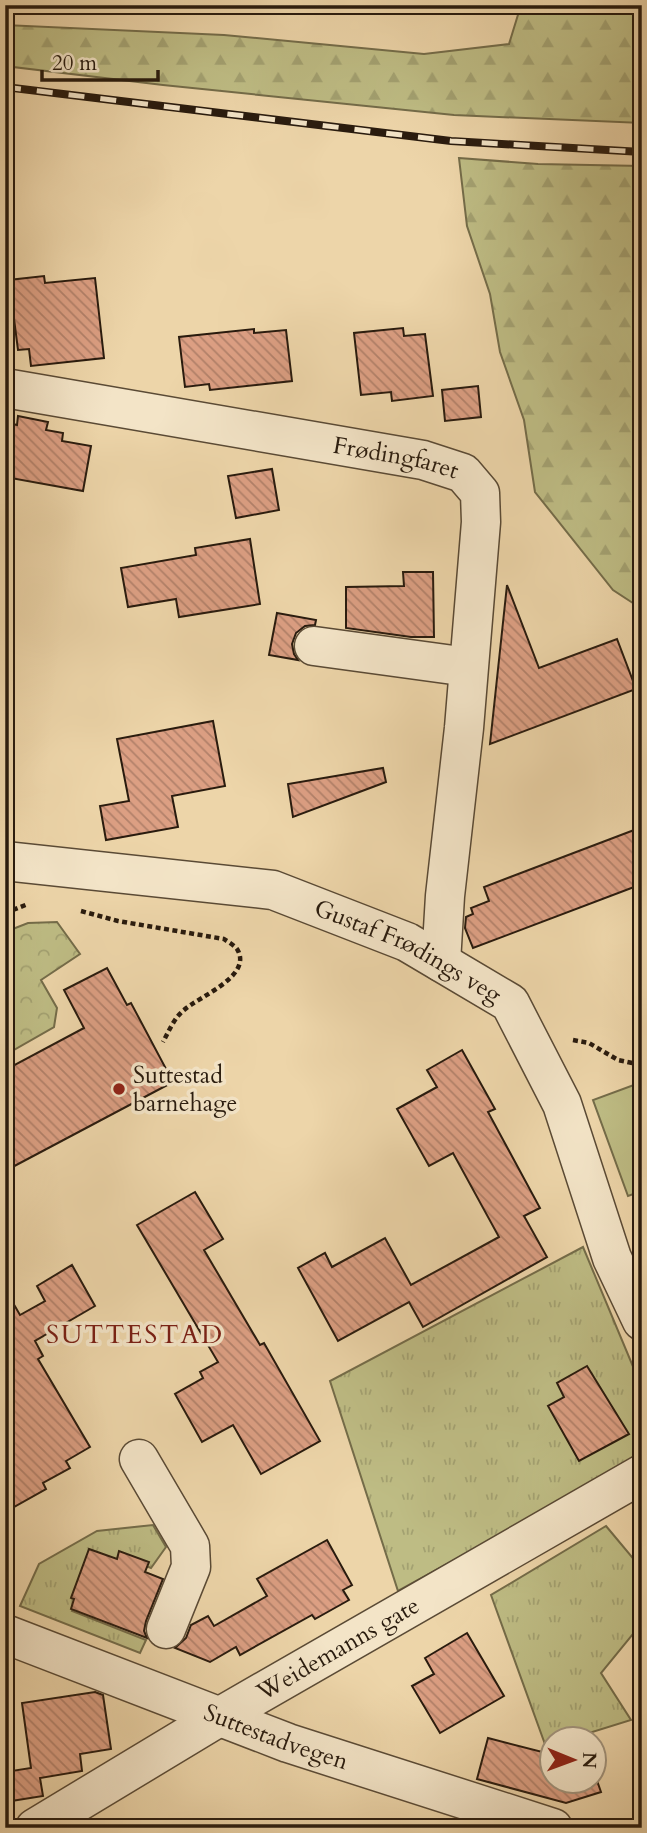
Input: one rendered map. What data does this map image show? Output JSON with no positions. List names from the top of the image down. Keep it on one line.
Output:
{"streets":{"street":["Frødingfaret","Gustaf Frødings veg","Weidemanns gate","Suttestadvegen"]},"crossings":[["Frødingfaret","Gustaf Frødings veg"],["Weidemanns gate","Suttestadvegen"]],"districts":["SUTTESTAD"],"places":["Suttestad barnehage"],"scale_bar":"20 m","north":"right"}
